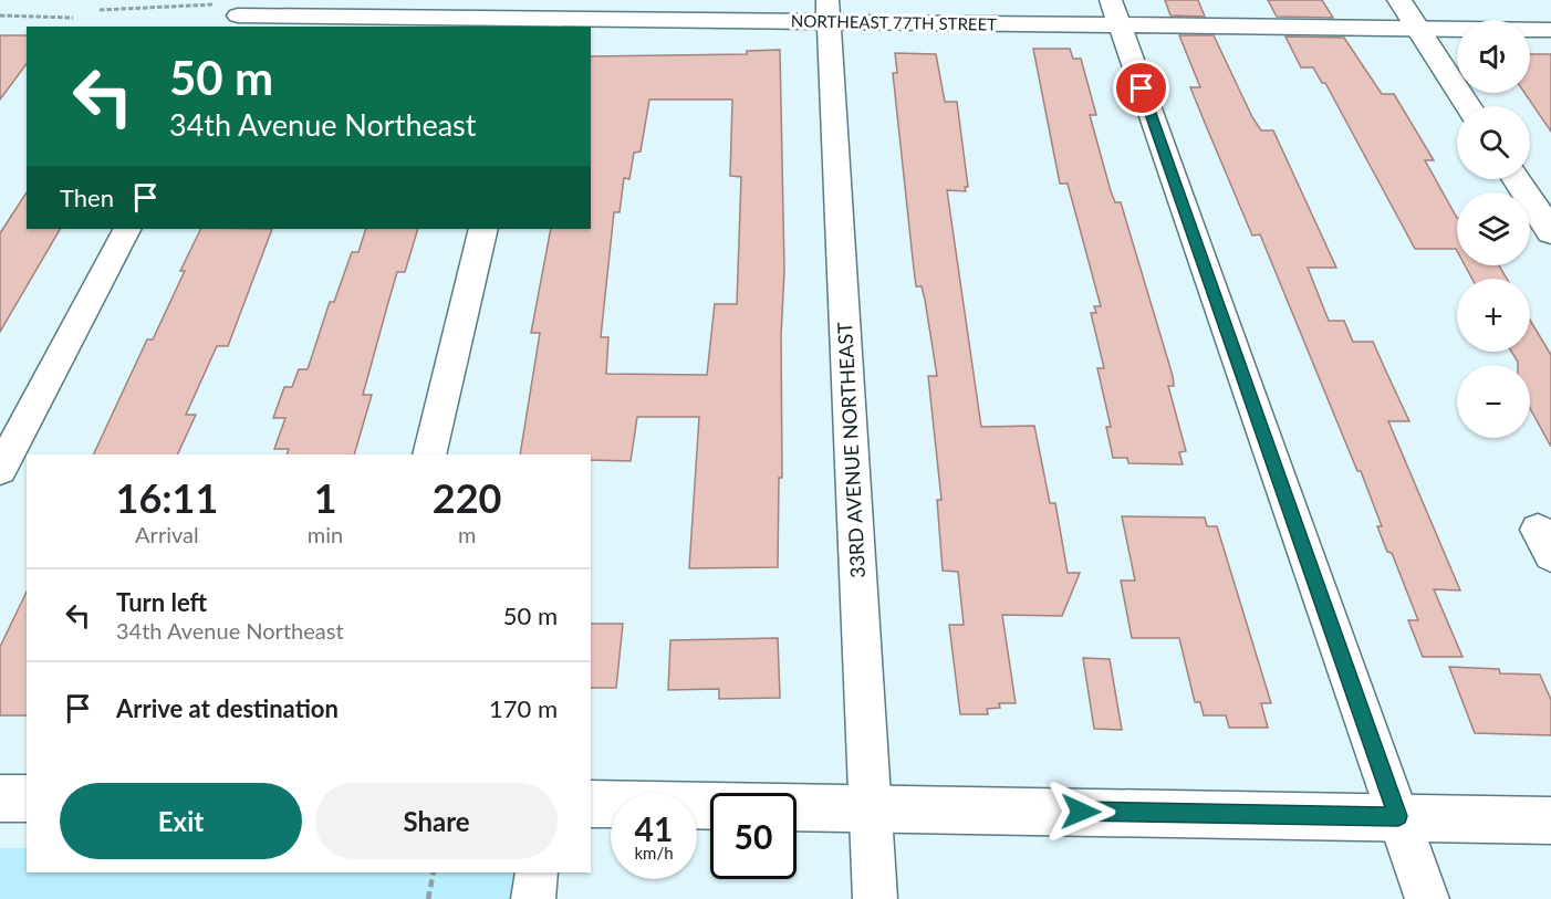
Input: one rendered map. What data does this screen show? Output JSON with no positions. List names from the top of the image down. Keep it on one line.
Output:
{"streets":{"street":["NORTHEAST 77TH STREET","33RD AVENUE NORTHEAST"]},"crossings":[["NORTHEAST 77TH STREET","33RD AVENUE NORTHEAST"]],"page":{"map_buttons":["+","−"],"turn":["50 m","34th Avenue Northeast"],"then":"Then","eta":["16:11","Arrival","1","min","220","m"],"list":[{"name":"Turn left","note":"34th Avenue Northeast","value":"50 m"},{"name":"Arrive at destination","value":"170 m"}],"buttons":["Exit","Share"],"speed":"41 km/h","limit":"50"}}
